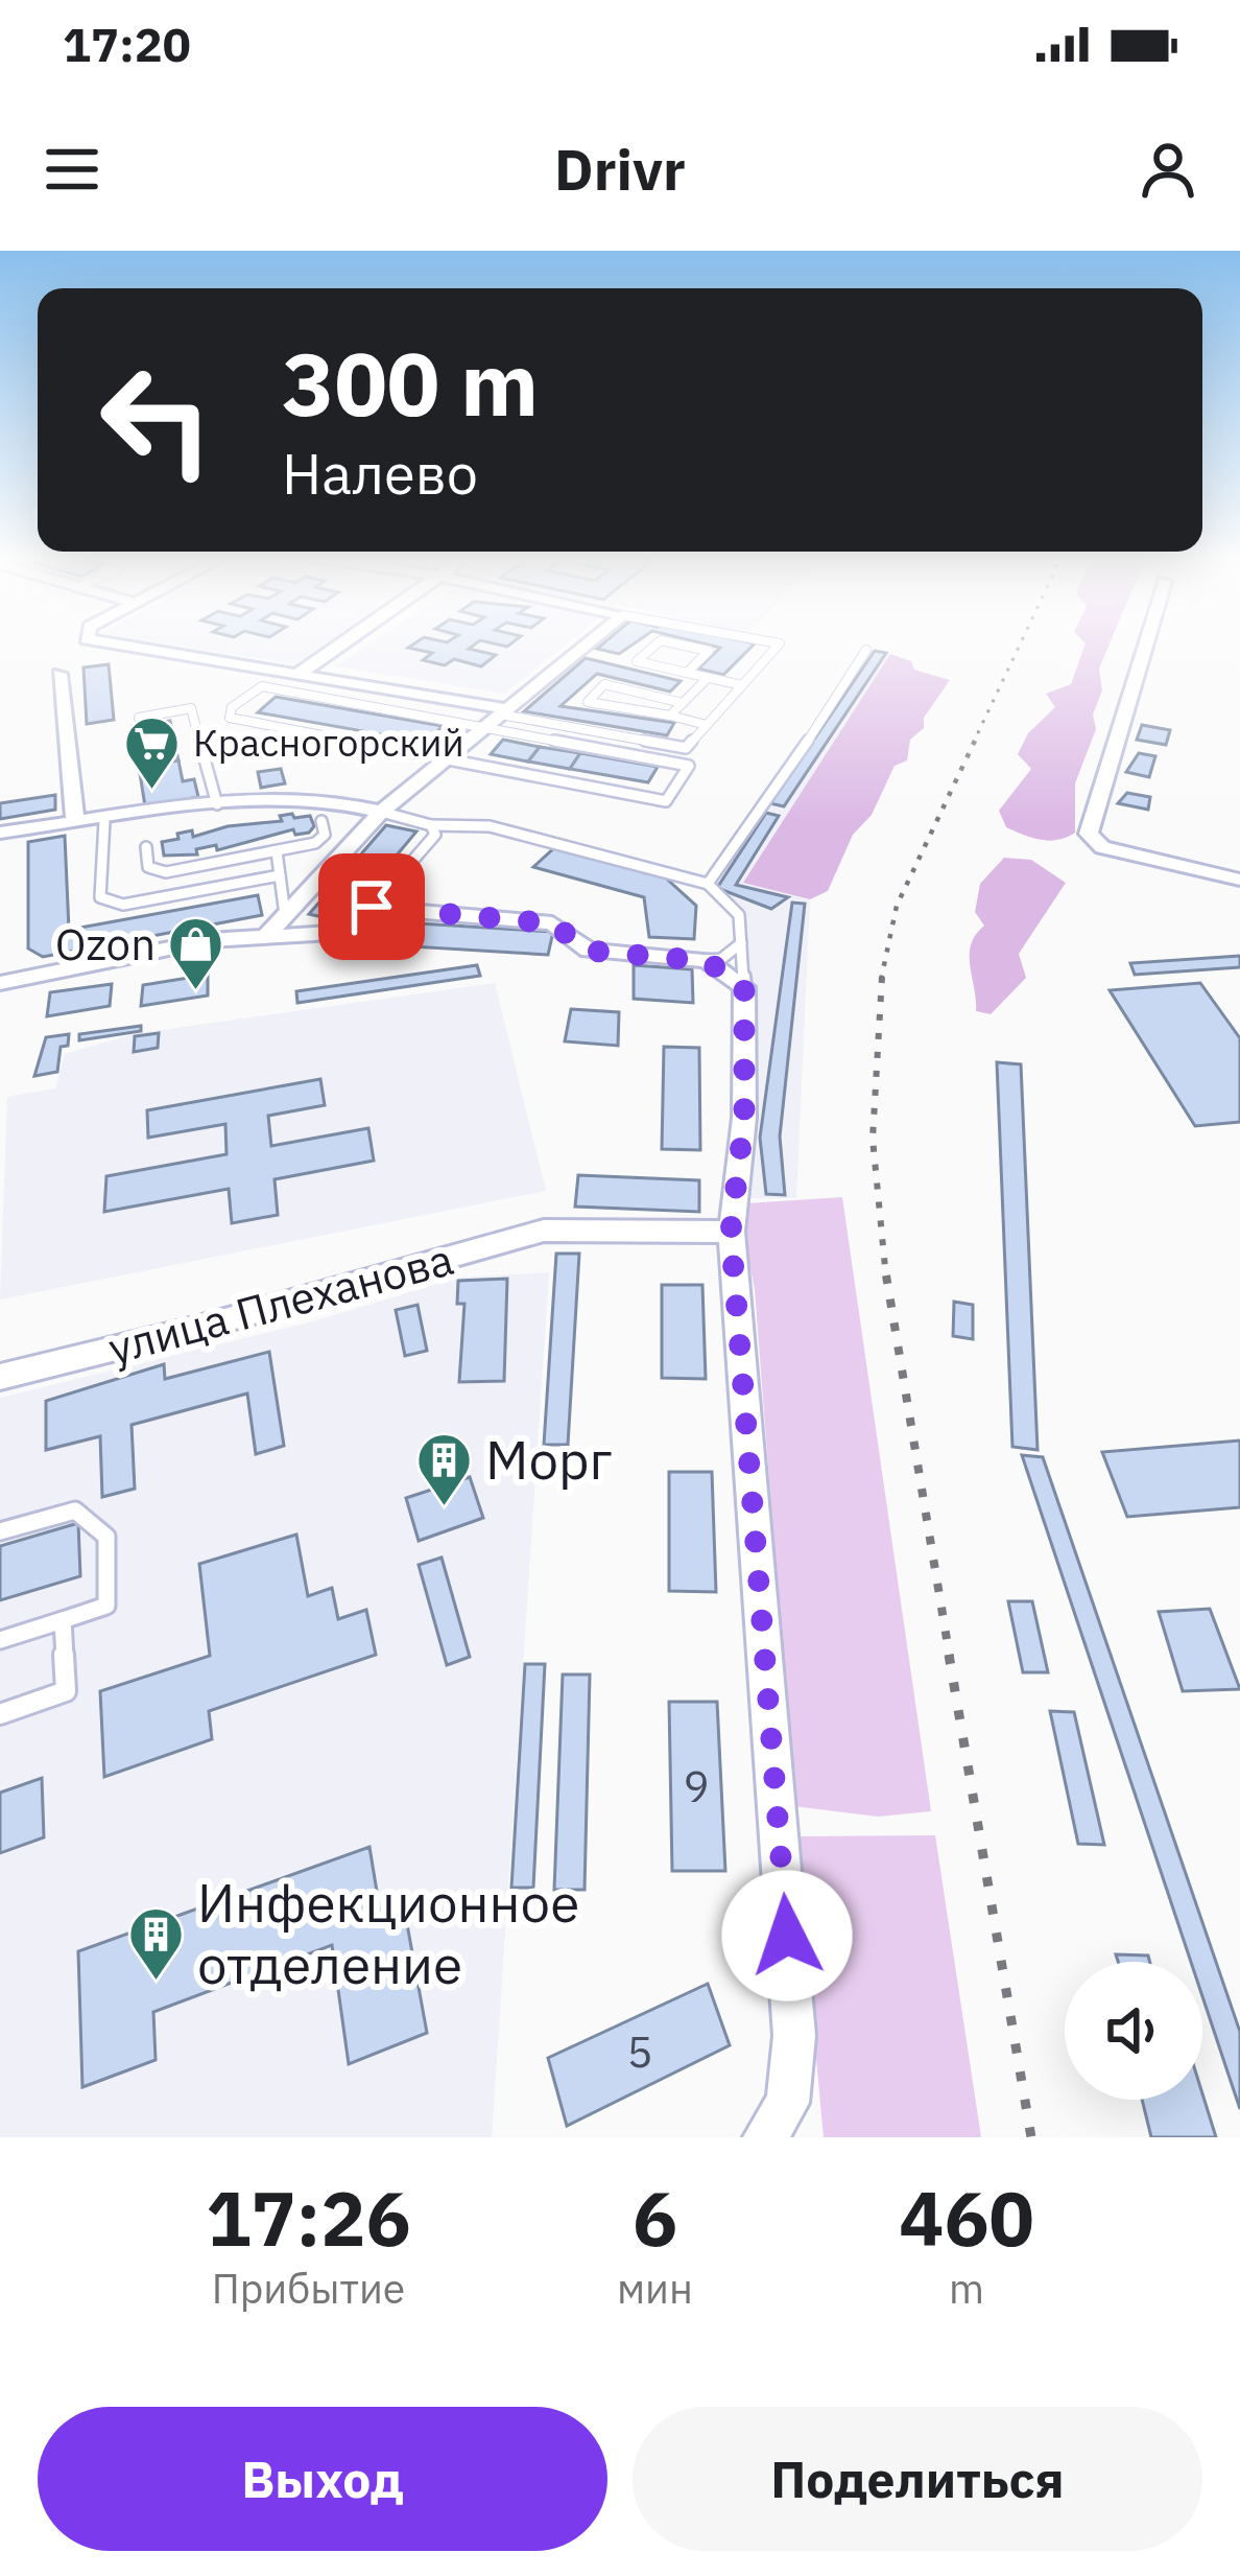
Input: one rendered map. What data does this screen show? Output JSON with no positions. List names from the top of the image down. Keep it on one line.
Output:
{"streets":{"street":["улица Плеханова"]},"places":{"supermarket":["Красногорский"],"shop":["Ozon"],"building":["Морг","Инфекционное отделение"]},"house_numbers":["9","5"],"page":{"status":"17:20","header":"Drivr","turn":["300 m","Налево"],"eta":["17:26","Прибытие","6","мин","460","m"],"buttons":["Выход","Поделиться"]}}
